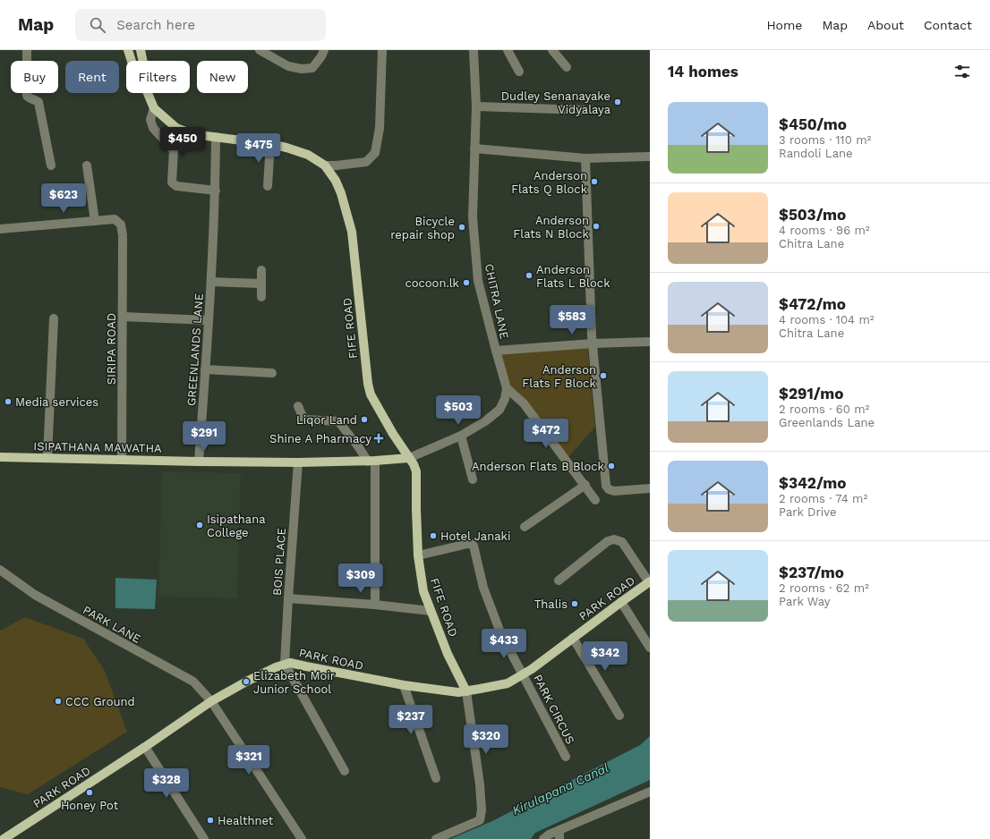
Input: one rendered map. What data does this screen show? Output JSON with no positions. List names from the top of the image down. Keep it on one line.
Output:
{"streets":{"main road":["FIFE ROAD","ISIPATHANA MAWATHA","PARK ROAD"],"street":["CHITRA LANE","SIRIPA ROAD","GREENLANDS LANE","BOIS PLACE","PARK LANE","PARK CIRCUS"]},"crossings":[["FIFE ROAD","GREENLANDS LANE"],["FIFE ROAD","ISIPATHANA MAWATHA"],["FIFE ROAD","PARK ROAD"],["FIFE ROAD","PARK CIRCUS"],["SIRIPA ROAD","ISIPATHANA MAWATHA"],["GREENLANDS LANE","ISIPATHANA MAWATHA"],["ISIPATHANA MAWATHA","BOIS PLACE"],["BOIS PLACE","PARK ROAD"],["PARK ROAD","PARK LANE"],["PARK ROAD","PARK CIRCUS"]],"water":["Kirulapana Canal"],"places":{"other":["Dudley Senanayake Vidyalaya","Anderson Flats Q Block","Anderson Flats N Block","Bicycle repair shop","Anderson Flats L Block","cocoon.lk","Anderson Flats F Block","Media services","Liqor Land","Anderson Flats B Block","Isipathana College","Hotel Janaki","Thalis","Elizabeth Moir Junior School","CCC Ground","Honey Pot","Healthnet"],"health":["Shine A Pharmacy"]},"page":{"header":"Map","search":"Search here","nav":["Home","Map","About","Contact"],"heading":"14 homes","chip":["Buy","Rent","Filters","New"],"list":[{"name":"$450/mo","note":"3 rooms · 110 m² · Randoli Lane"},{"name":"$503/mo","note":"4 rooms · 96 m² · Chitra Lane"},{"name":"$472/mo","note":"4 rooms · 104 m² · Chitra Lane"},{"name":"$291/mo","note":"2 rooms · 60 m² · Greenlands Lane"},{"name":"$342/mo","note":"2 rooms · 74 m² · Park Drive"},{"name":"$237/mo","note":"2 rooms · 62 m² · Park Way"}],"price":["$450","$475","$623","$583","$503","$472","$291","$309","$433","$342","$237","$320","$321","$328"]}}
